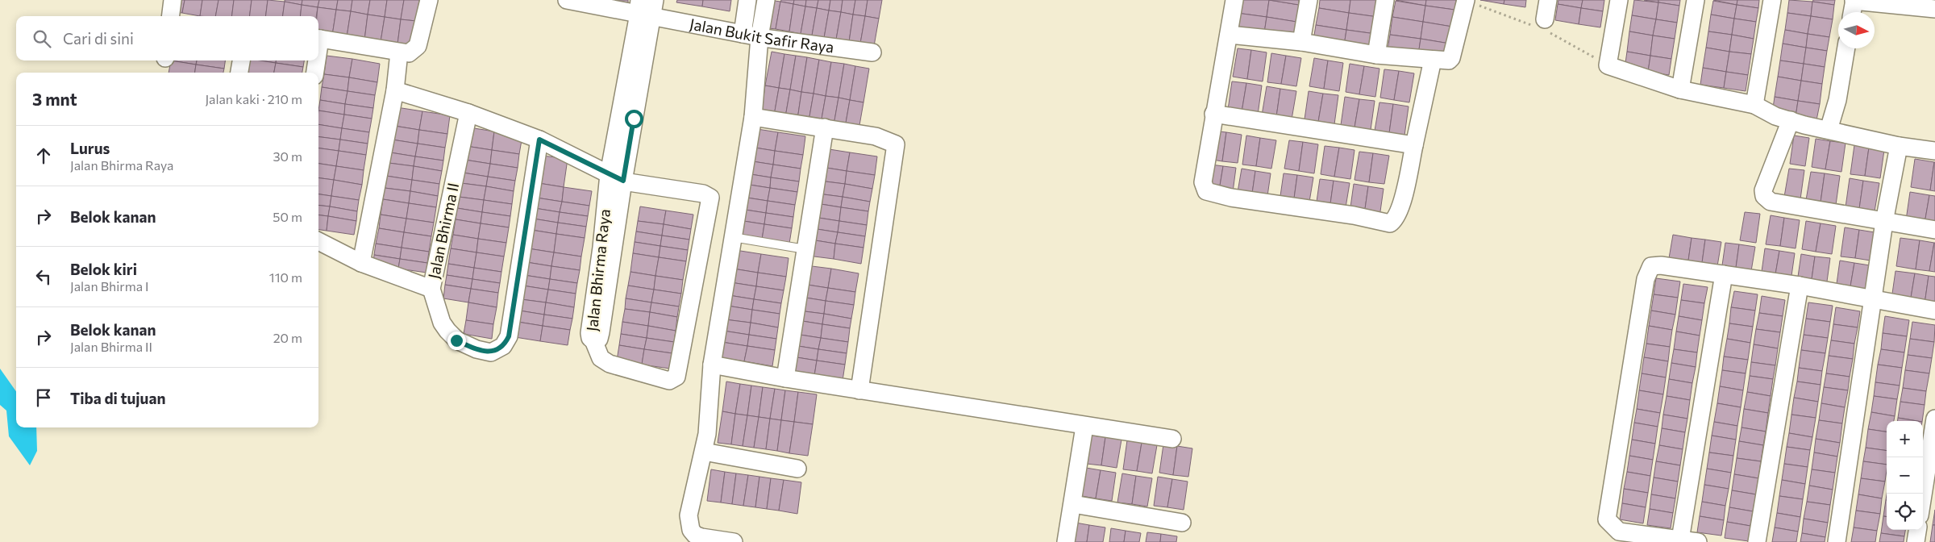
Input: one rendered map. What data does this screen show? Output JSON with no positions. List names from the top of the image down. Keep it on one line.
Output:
{"streets":{"street":["Jalan Bukit Safir Raya","Jalan Bhirma II","Jalan Bhirma Raya"]},"crossings":[["Jalan Bukit Safir Raya","Jalan Bhirma Raya"]],"north":"right","page":{"search":"Cari di sini","heading":["3 mnt","Jalan kaki · 210 m"],"list":[["Lurus","Jalan Bhirma Raya","30 m"],["Belok kanan","50 m"],["Belok kiri","Jalan Bhirma I","110 m"],["Belok kanan","Jalan Bhirma II","20 m"],"Tiba di tujuan"],"map_buttons":["+","−"]}}
